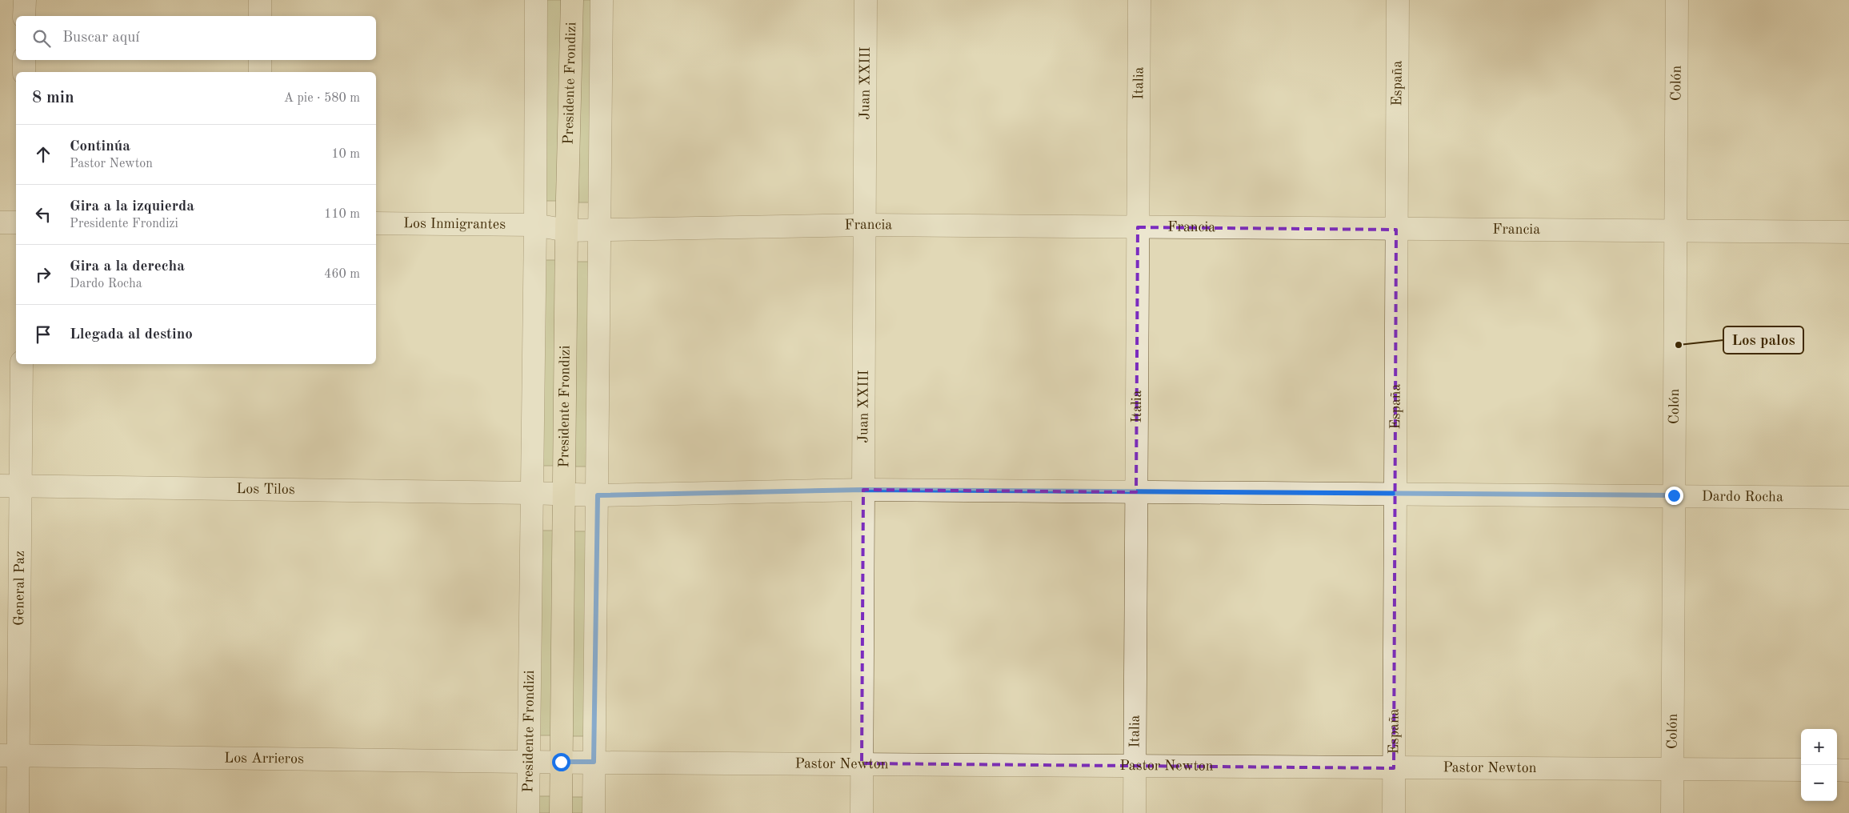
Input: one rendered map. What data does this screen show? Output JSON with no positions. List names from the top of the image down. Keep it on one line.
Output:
{"streets":{"main road":["Presidente Frondizi"],"street":["Juan XXIII","Italia","España","Colón","Los Inmigrantes","Francia","Los Tilos","Dardo Rocha","General Paz","Los Arrieros","Pastor Newton"]},"crossings":[["Presidente Frondizi","Los Inmigrantes"],["Presidente Frondizi","Francia"],["Presidente Frondizi","Los Tilos"],["Presidente Frondizi","Dardo Rocha"],["Presidente Frondizi","Los Arrieros"],["Presidente Frondizi","Pastor Newton"],["Juan XXIII","Francia"],["Juan XXIII","Dardo Rocha"],["Juan XXIII","Pastor Newton"],["Italia","Francia"],["Italia","Dardo Rocha"],["Italia","Pastor Newton"],["España","Francia"],["España","Dardo Rocha"],["España","Pastor Newton"],["Colón","Francia"],["Colón","Dardo Rocha"],["Colón","Pastor Newton"],["Los Inmigrantes","Francia"],["Los Tilos","Dardo Rocha"],["Los Tilos","General Paz"],["General Paz","Los Arrieros"],["Los Arrieros","Pastor Newton"]],"places":["Los palos"],"page":{"search":"Buscar aquí","heading":["8 min","A pie · 580 m"],"list":[["Continúa","Pastor Newton","10 m"],["Gira a la izquierda","Presidente Frondizi","110 m"],["Gira a la derecha","Dardo Rocha","460 m"],"Llegada al destino"],"map_buttons":["+","−"]}}
